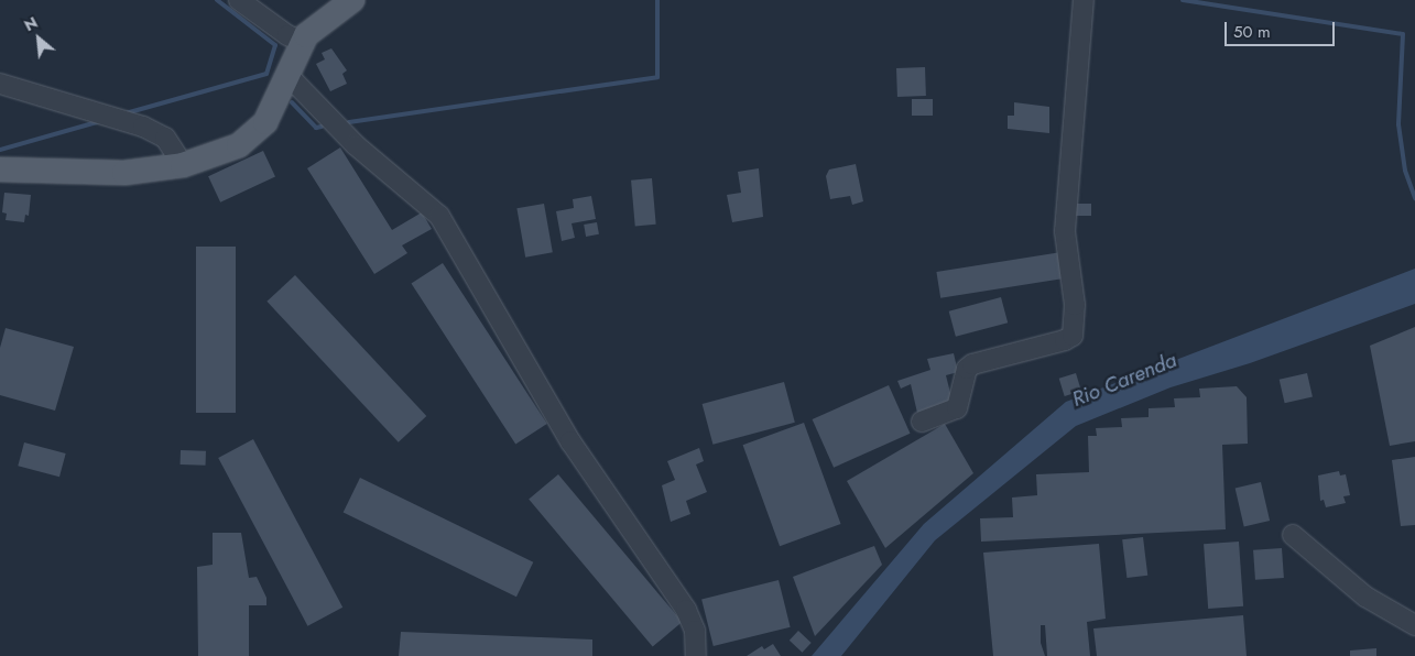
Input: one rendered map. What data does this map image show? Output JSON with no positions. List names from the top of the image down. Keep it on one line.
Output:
{"water":["Rio Carenda"],"scale_bar":"50 m","north":"top left"}
